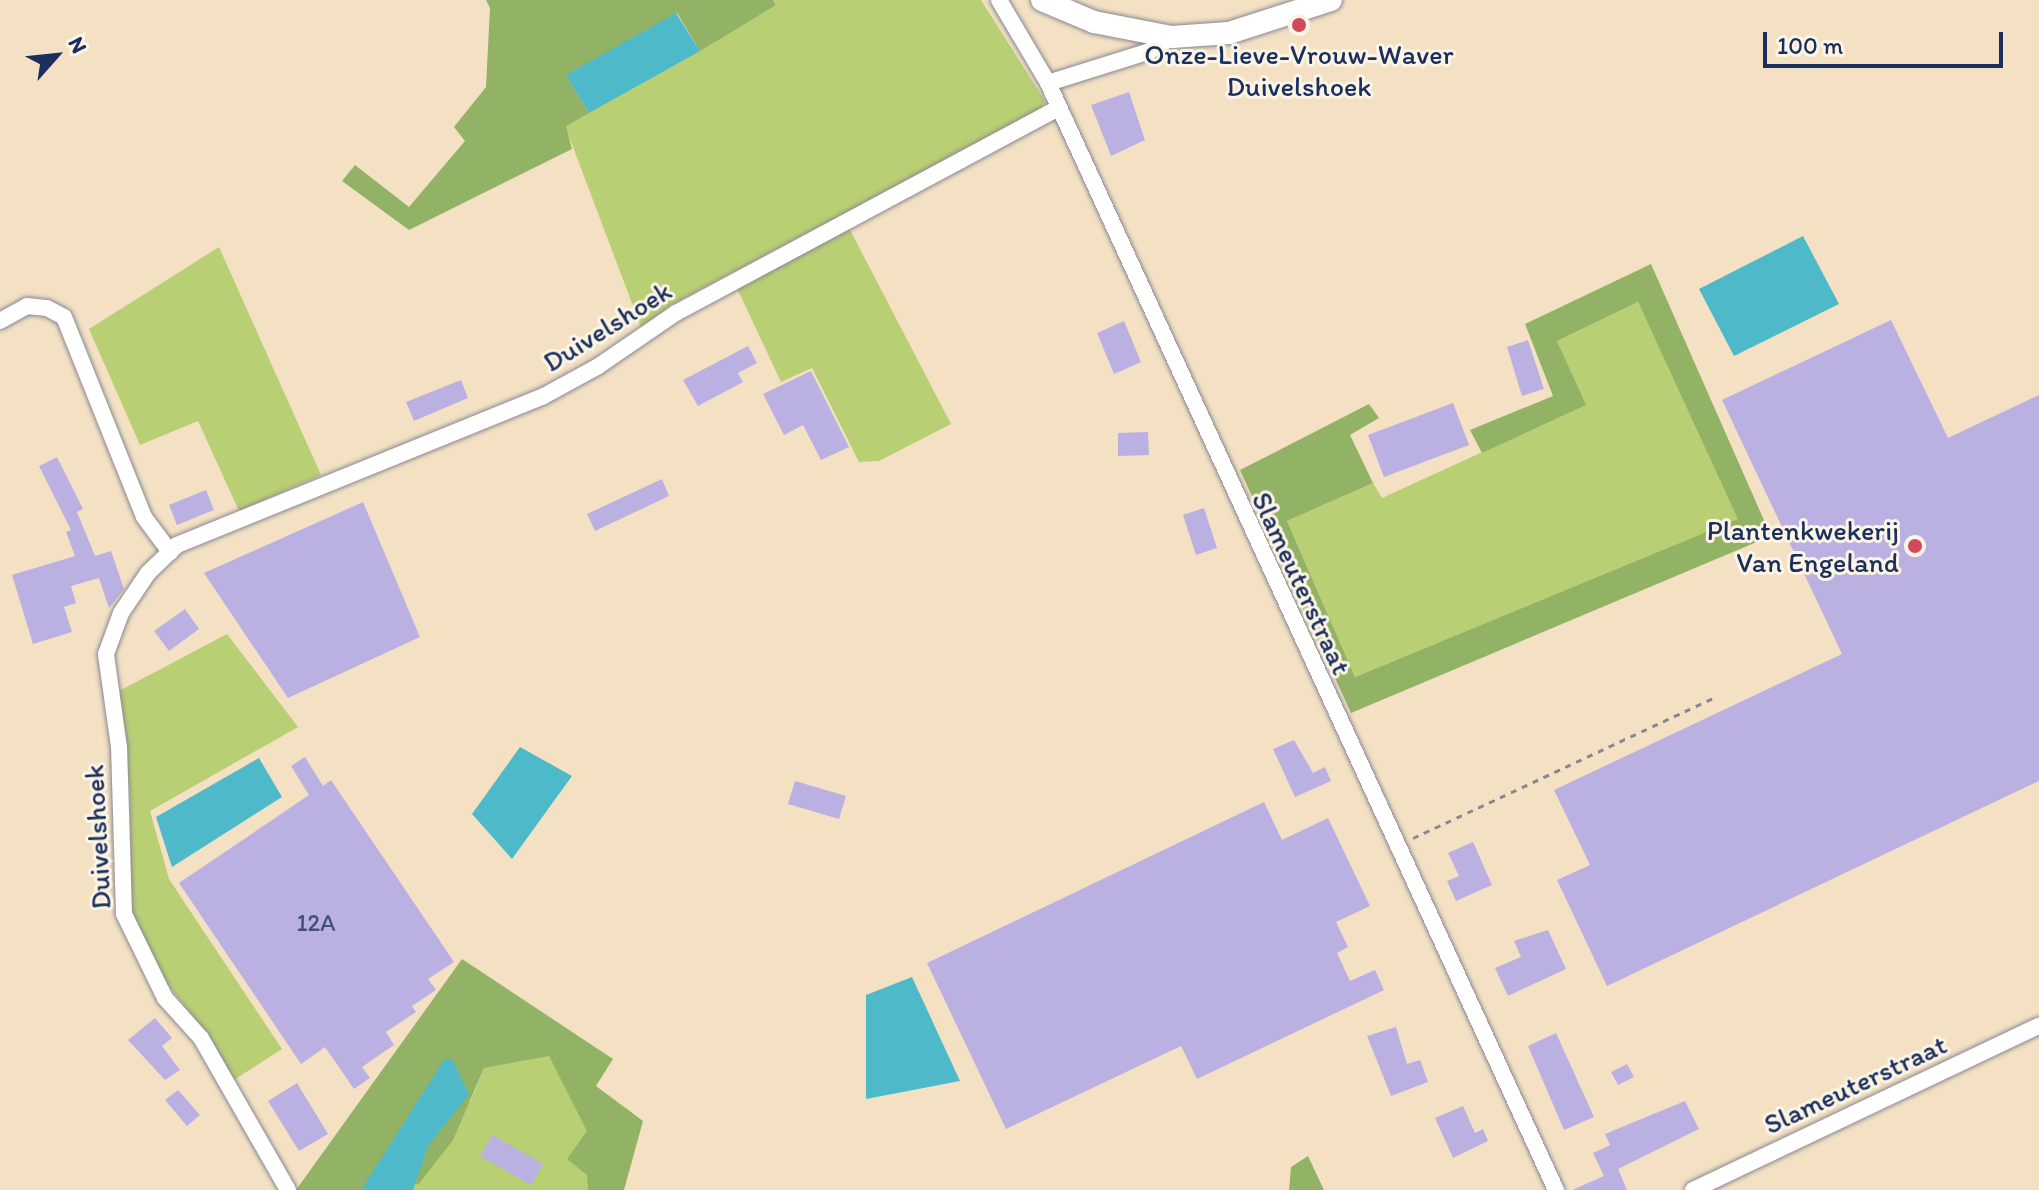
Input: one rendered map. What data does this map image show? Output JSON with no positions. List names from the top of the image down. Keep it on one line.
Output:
{"streets":{"street":["Duivelshoek","Slameuterstraat"]},"crossings":[["Duivelshoek","Slameuterstraat"]],"places":["Onze-Lieve-Vrouw-Waver Duivelshoek","Plantenkwekerij Van Engeland"],"house_numbers":["12A"],"scale_bar":"100 m","north":"top right"}
